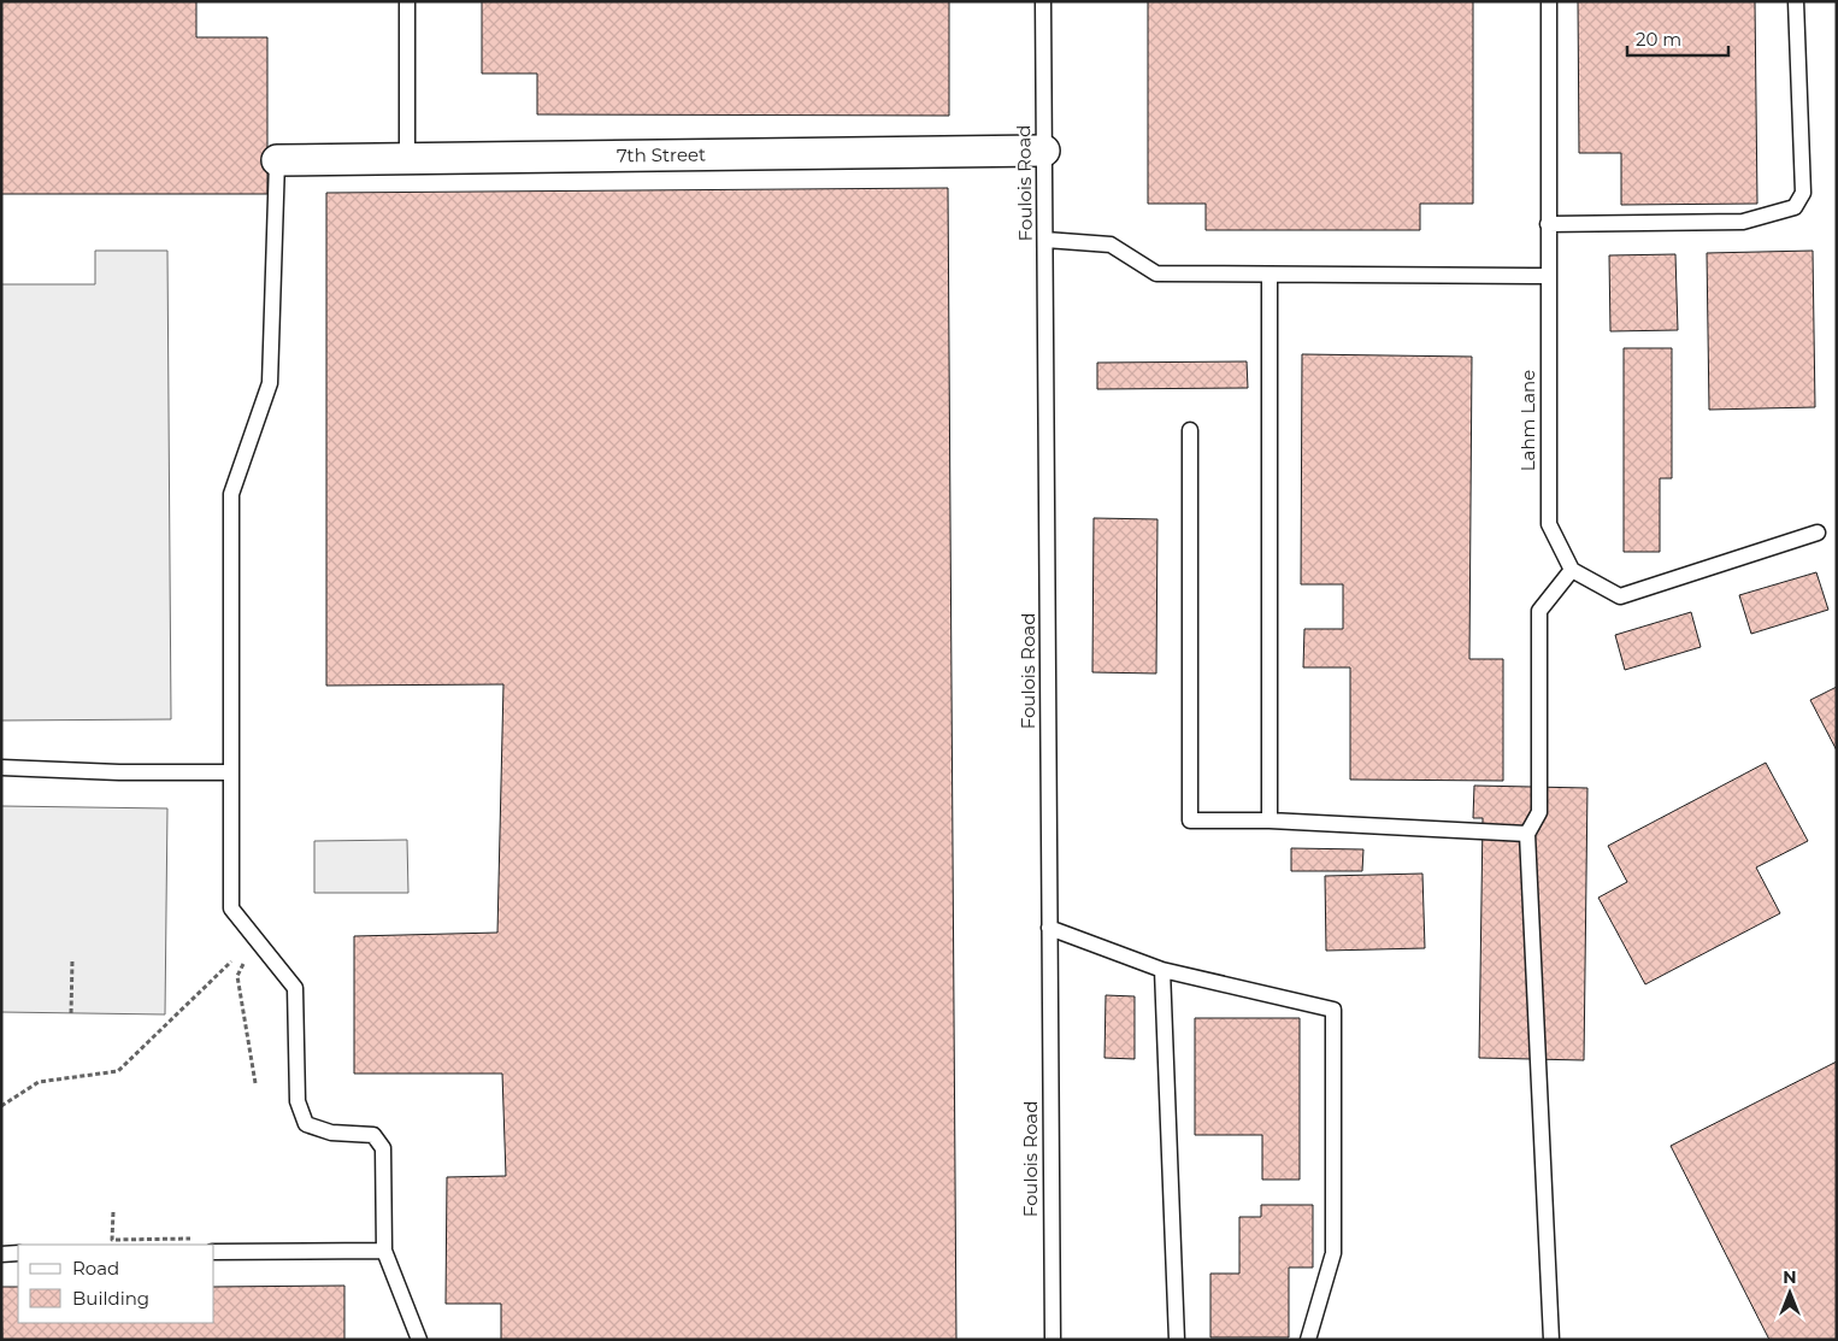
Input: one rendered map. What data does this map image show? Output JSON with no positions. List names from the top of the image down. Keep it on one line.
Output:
{"streets":{"street":["7th Street"],"lane":["Foulois Road","Lahm Lane"]},"crossings":[["7th Street","Foulois Road"]],"legend":["Road","Building"],"scale_bar":"20 m","north":"top"}
